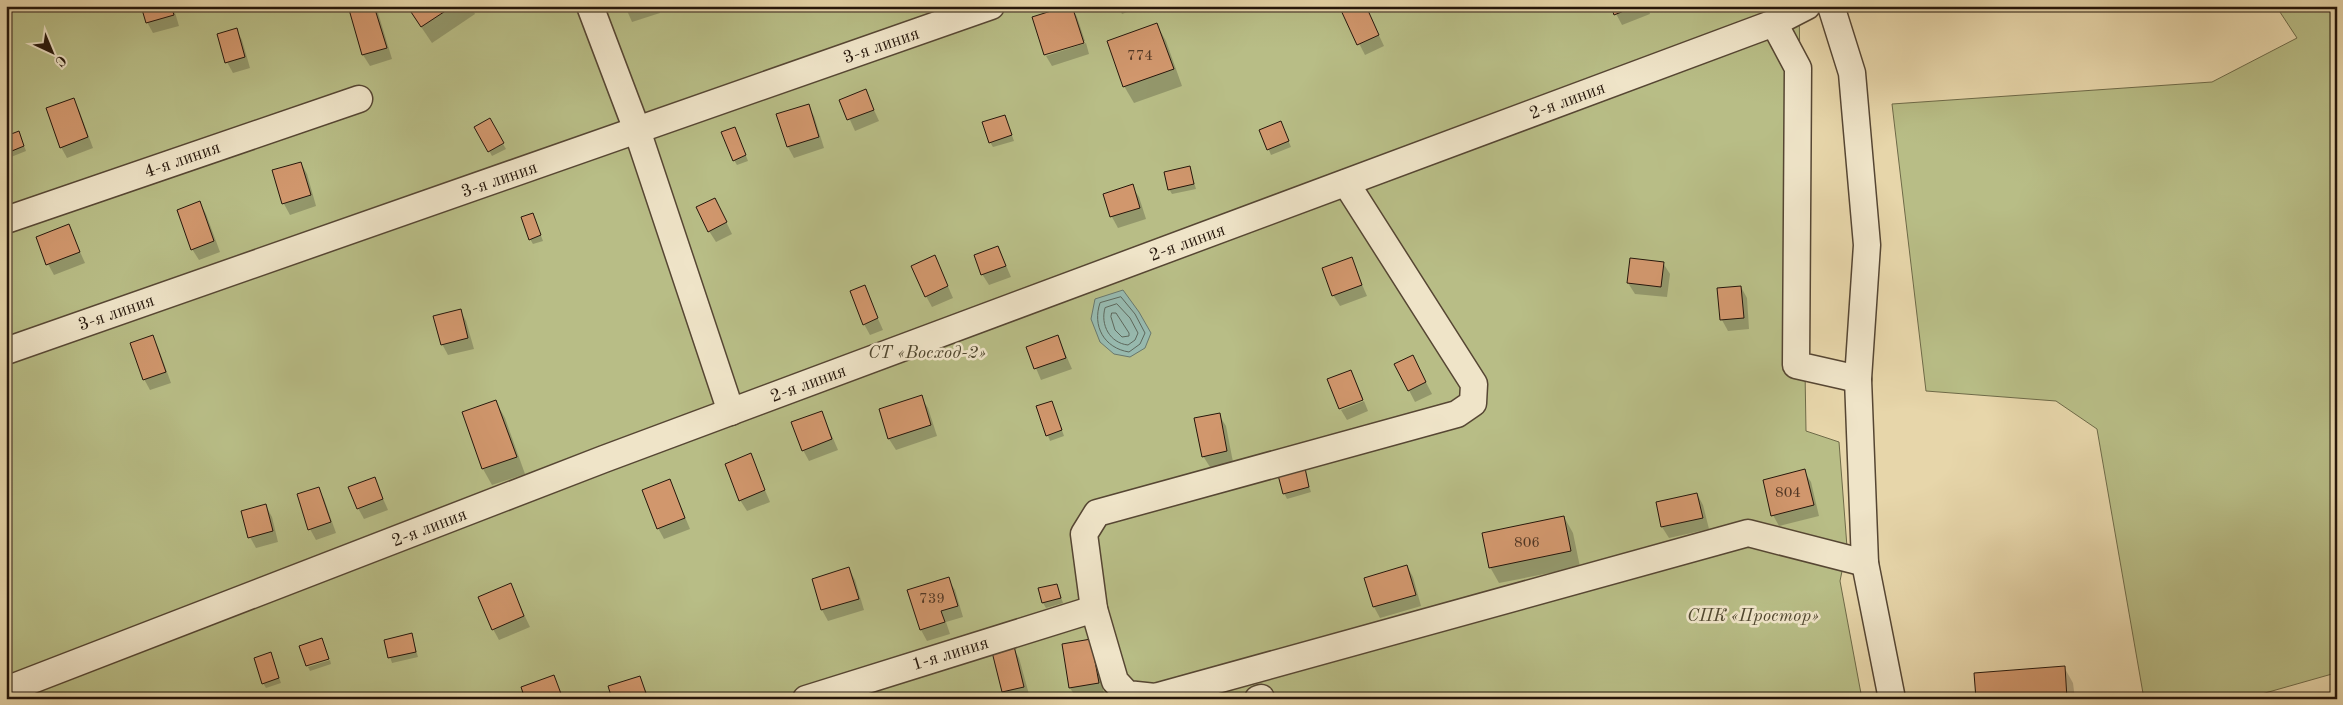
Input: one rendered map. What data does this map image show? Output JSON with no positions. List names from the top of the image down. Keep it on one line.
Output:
{"streets":{"street":["3-я линия","2-я линия","4-я линия","1-я линия"]},"parks":["СТ «Восход-2»","СПК «Простор»"],"house_numbers":["774","804","806","739"],"north":"bottom right"}
